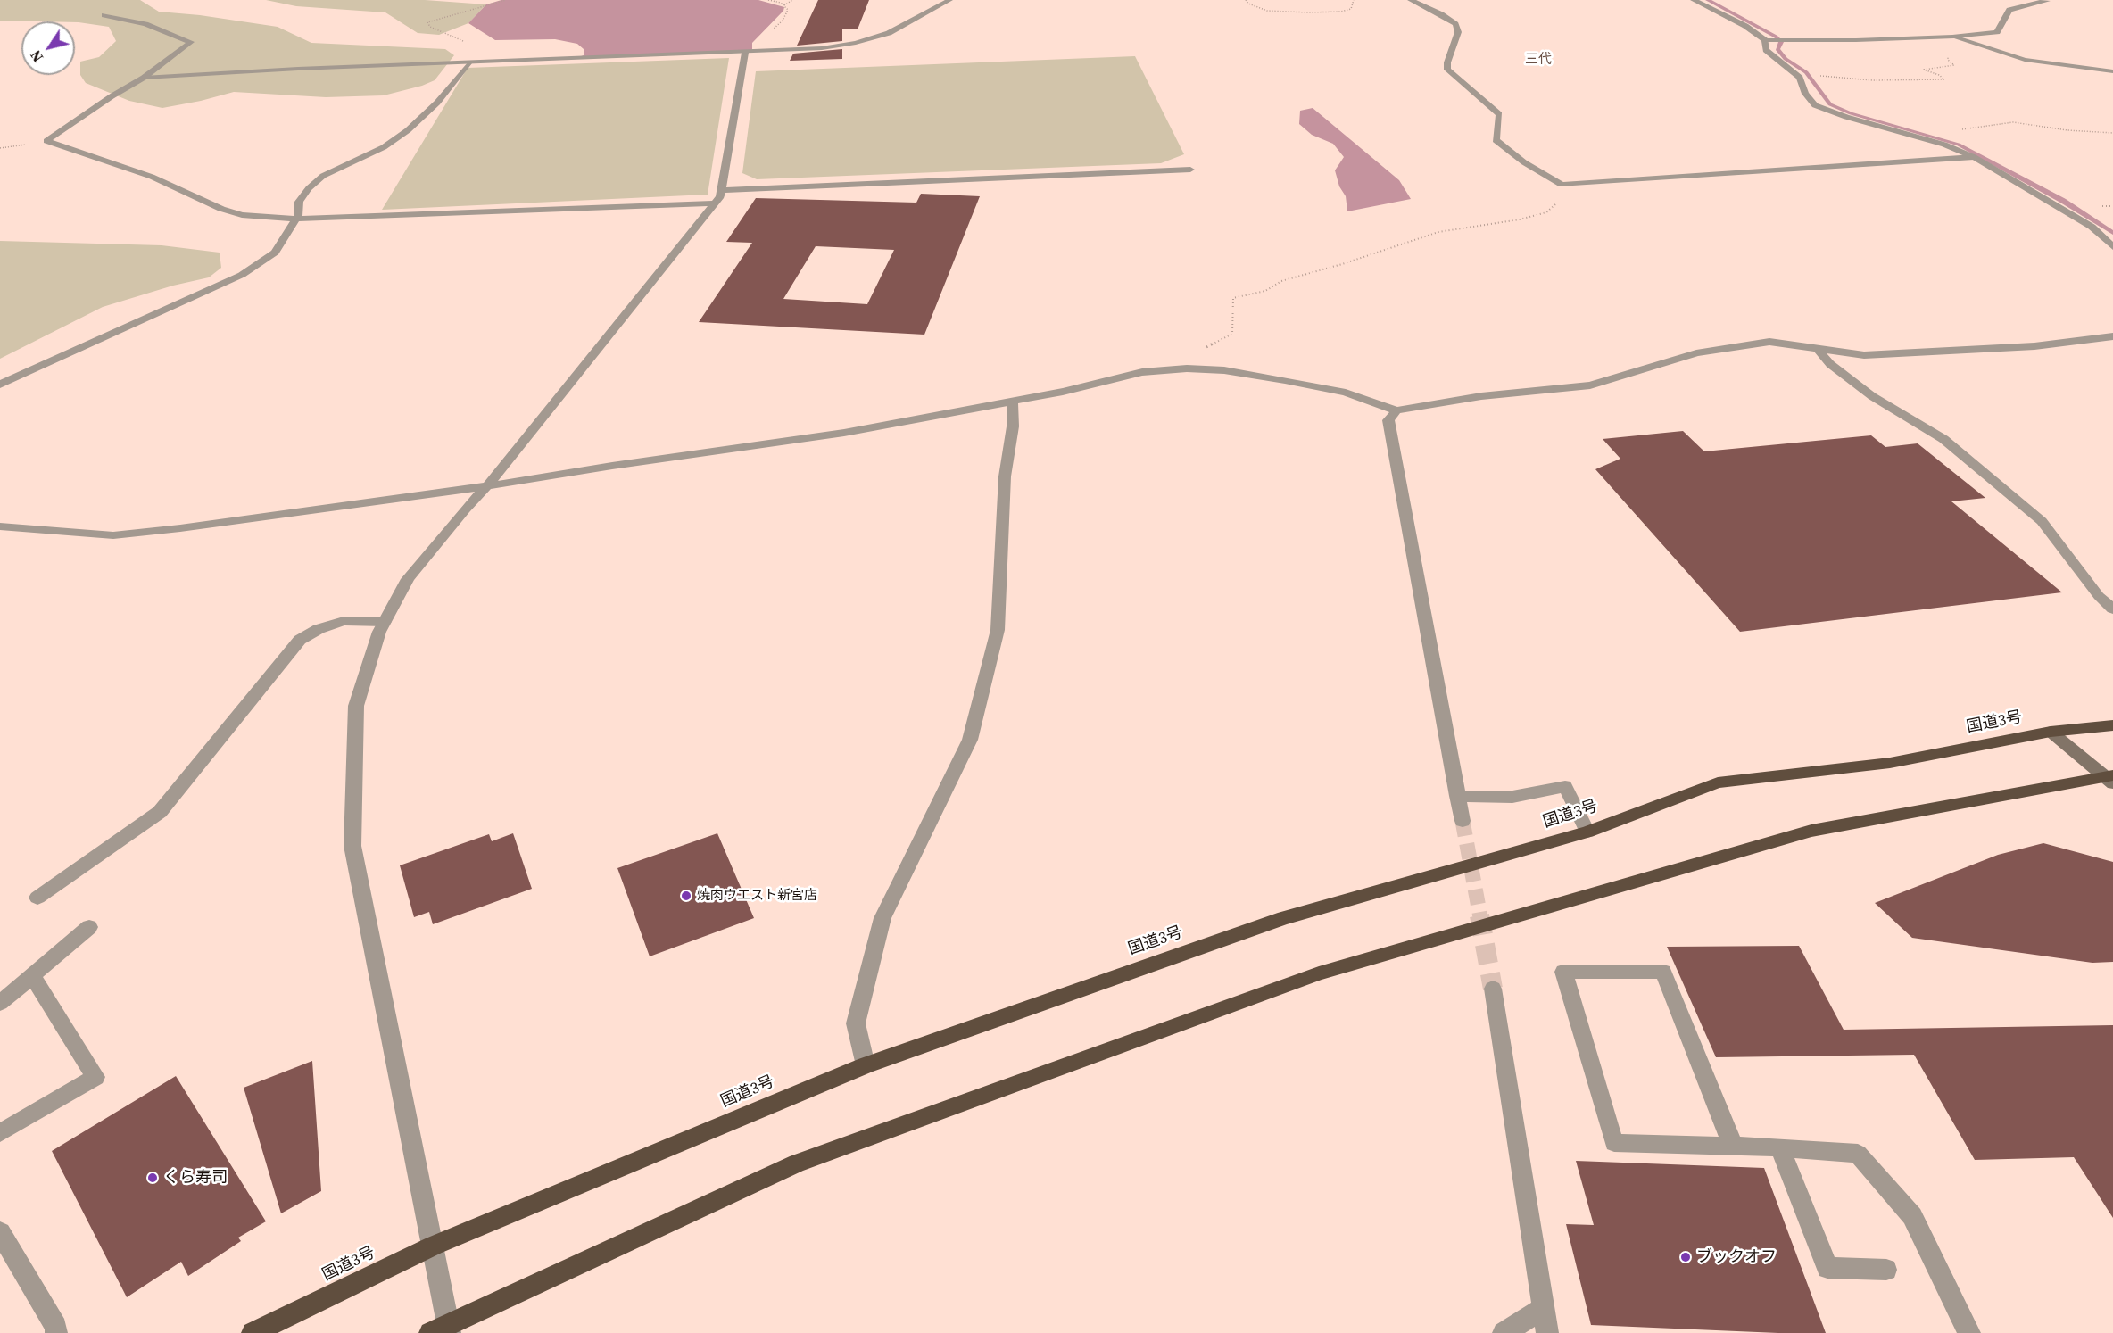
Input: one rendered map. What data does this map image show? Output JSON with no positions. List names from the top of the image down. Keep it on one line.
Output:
{"streets":{"highway":["国道3号"]},"districts":["三代"],"places":["焼肉ウエスト新宮店","くら寿司","ブックオフ"],"north":"bottom left"}
